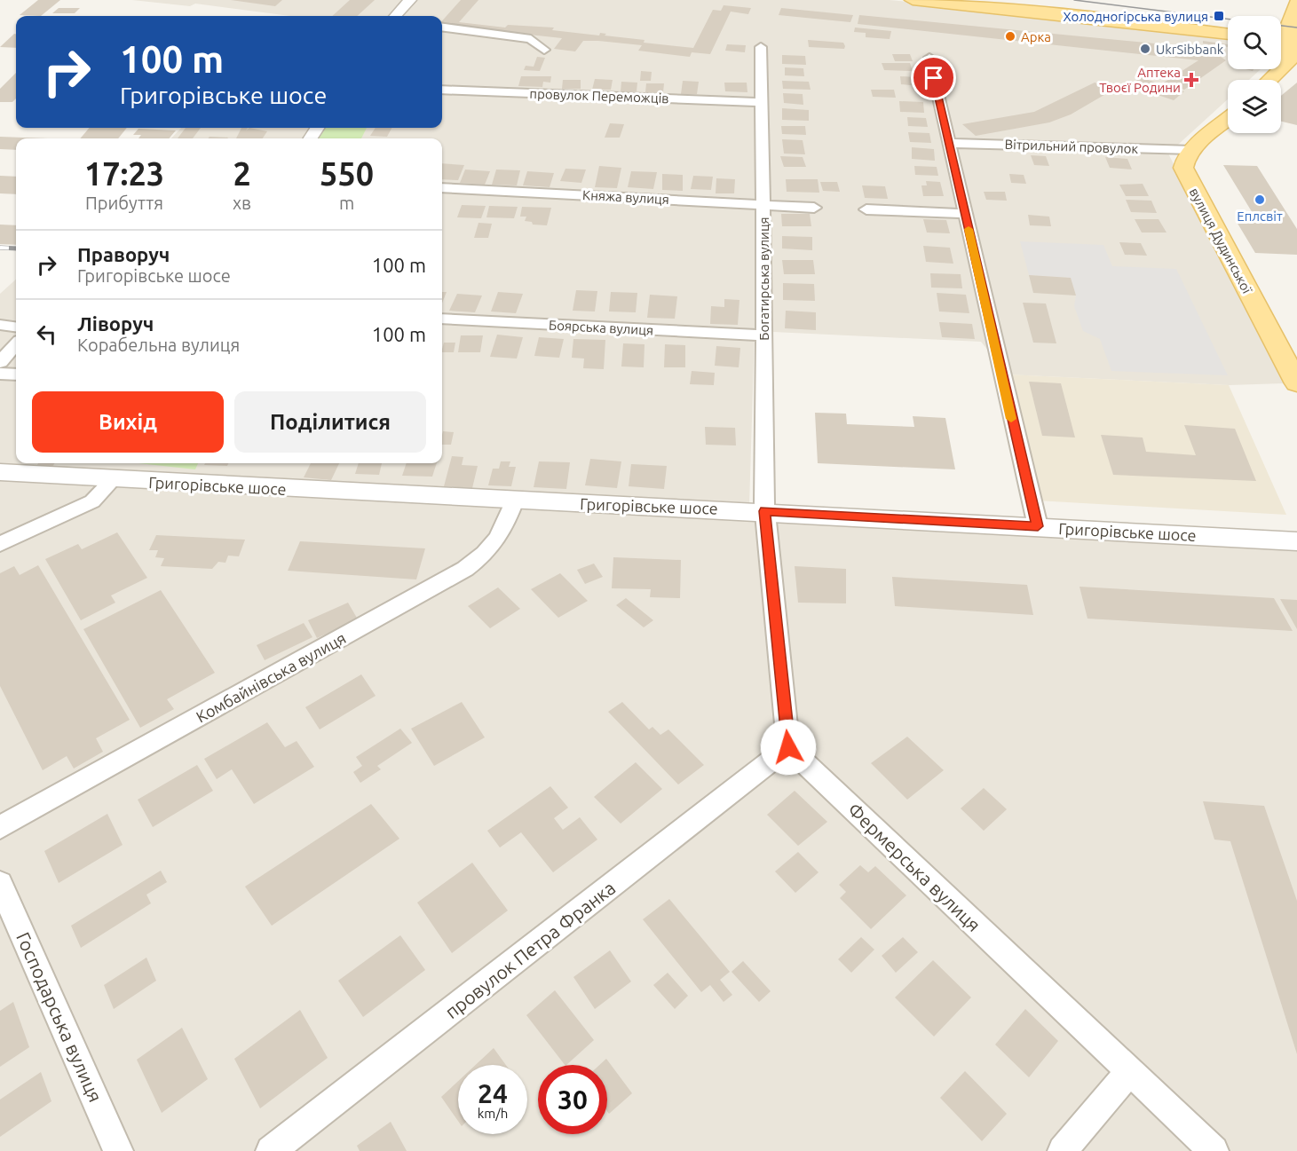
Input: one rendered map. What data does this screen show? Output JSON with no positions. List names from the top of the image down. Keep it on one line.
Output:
{"streets":{"main road":["вулиця Дудинської"],"street":["провулок Переможців","Вітрильний провулок","Княжа вулиця","Богатирська вулиця","Боярська вулиця","Григорівське шосе","Комбайнівська вулиця","Фермерська вулиця","провулок Петра Франка","Господарська вулиця"]},"crossings":[["провулок Переможців","Богатирська вулиця"],["Вітрильний провулок","вулиця Дудинської"],["Княжа вулиця","Богатирська вулиця"],["Богатирська вулиця","Боярська вулиця"],["Богатирська вулиця","Григорівське шосе"],["Григорівське шосе","Комбайнівська вулиця"],["Фермерська вулиця","провулок Петра Франка"]],"places":{"transit":["Холодногірська вулиця"],"other":["Арка","UkrSibbank","Еплсвіт"],"health":["Аптека Твоєї Родини"]},"page":{"turn":["100 m","Григорівське шосе"],"eta":["17:23","Прибуття","2","хв","550","m"],"list":[{"name":"Праворуч","note":"Григорівське шосе","value":"100 m"},{"name":"Ліворуч","note":"Корабельна вулиця","value":"100 m"}],"buttons":["Вихід","Поділитися"],"speed":"24 km/h","limit":"30"}}
